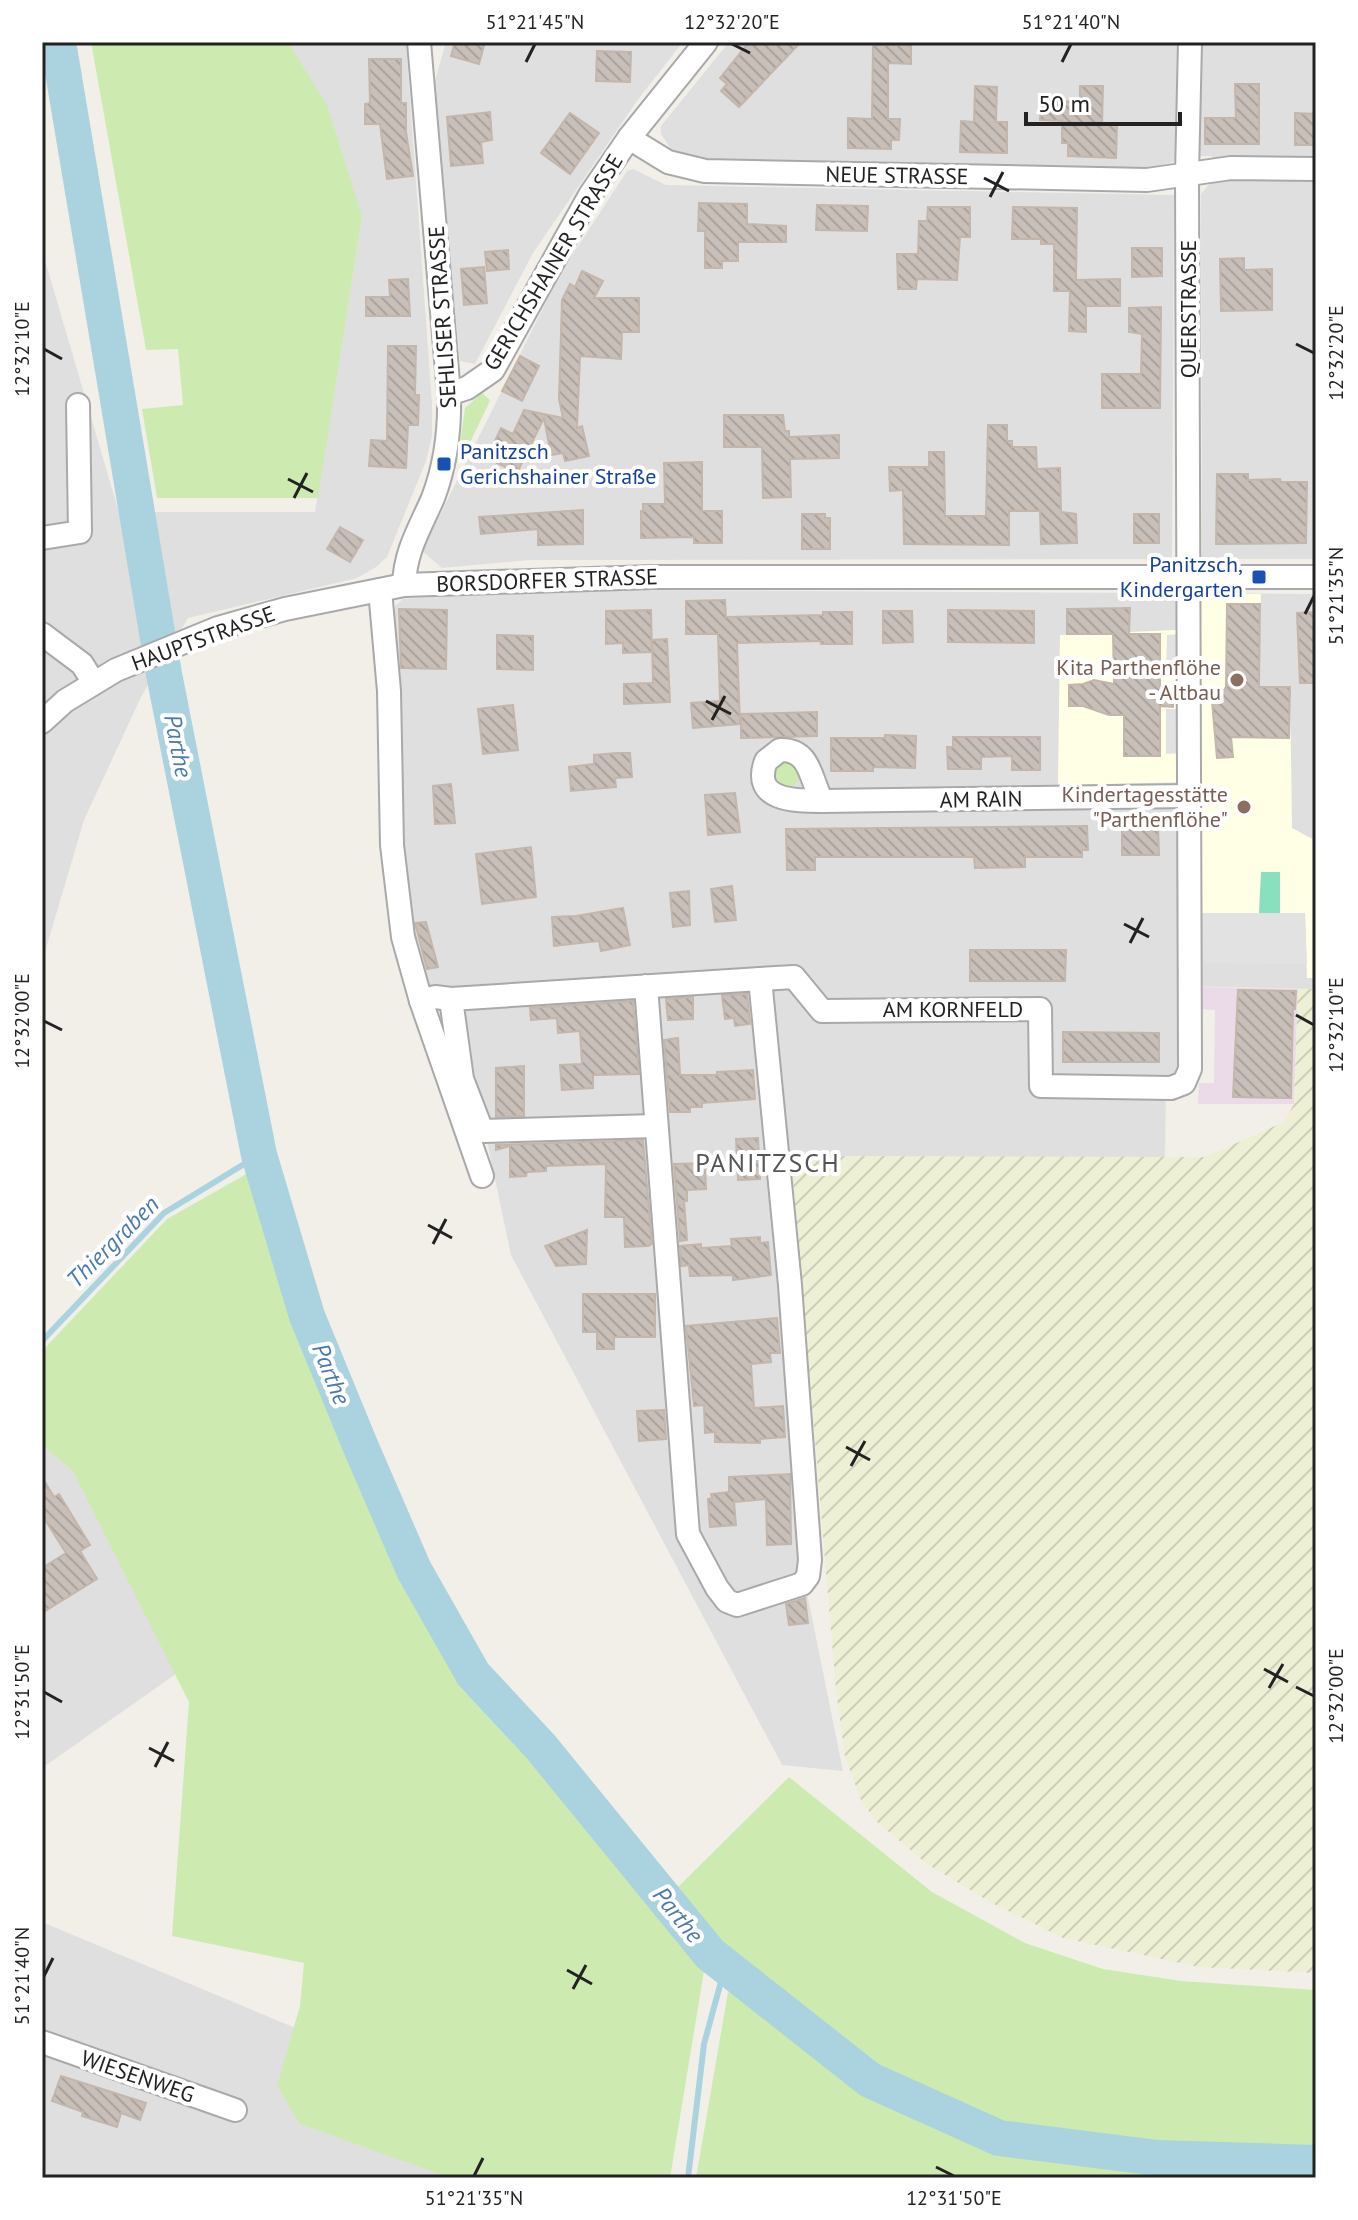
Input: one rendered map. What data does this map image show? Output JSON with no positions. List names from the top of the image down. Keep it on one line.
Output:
{"streets":{"street":["NEUE STRASSE","GERICHSHAINER STRASSE","QUERSTRASSE","SEHLISER STRASSE","BORSDORFER STRASSE","HAUPTSTRASSE","AM RAIN","AM KORNFELD","WIESENWEG"]},"crossings":[["NEUE STRASSE","GERICHSHAINER STRASSE"],["NEUE STRASSE","QUERSTRASSE"],["GERICHSHAINER STRASSE","SEHLISER STRASSE"],["QUERSTRASSE","BORSDORFER STRASSE"],["SEHLISER STRASSE","BORSDORFER STRASSE"],["BORSDORFER STRASSE","HAUPTSTRASSE"],["AM RAIN","AM KORNFELD"]],"districts":["PANITZSCH"],"water":["Parthe","Thiergraben"],"places":{"transit":["Panitzsch Gerichshainer Straße","Panitzsch, Kindergarten"],"other":["Kita Parthenflöhe - Altbau","Kindertagesstätte \"Parthenflöhe\""]},"scale_bar":"50 m","coordinates":["51°21'45\"N","12°32'20\"E","51°21'40\"N","12°32'10\"E","51°21'35\"N","12°32'00\"E","12°31'50\"E"]}
